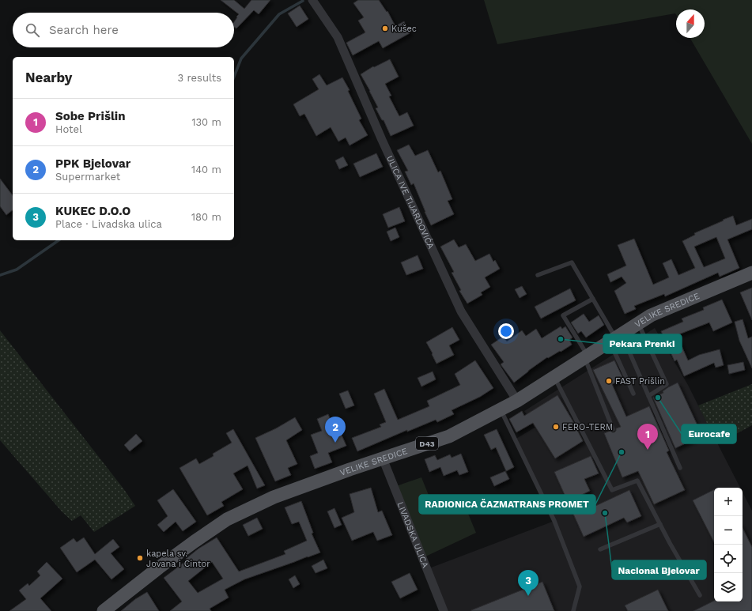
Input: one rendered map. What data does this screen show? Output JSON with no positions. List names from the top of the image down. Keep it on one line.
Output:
{"streets":{"main road":["VELIKE SREDICE","D43"],"street":["ULICA IVE TIJARDOVIĆA","LIVADSKA ULICA"]},"crossings":[["ULICA IVE TIJARDOVIĆA","VELIKE SREDICE"],["VELIKE SREDICE","LIVADSKA ULICA"]],"places":["Kušec","Pekara Prenki","FAST Prišlin","Eurocafe","FERO-TERM","RADIONICA ČAZMATRANS PROMET","Nacional Bjelovar","kapela sv. Jovana i Cintor"],"north":"top","page":{"search":"Search here","heading":["Nearby","3 results"],"list":[{"mark":"1","name":"Sobe Prišlin","note":"Hotel","value":"130 m"},{"mark":"2","name":"PPK Bjelovar","note":"Supermarket","value":"140 m"},{"mark":"3","name":"KUKEC D.O.O","note":"Place · Livadska ulica","value":"180 m"}],"pins":["2","1","3"],"map_buttons":["+","−"]}}
